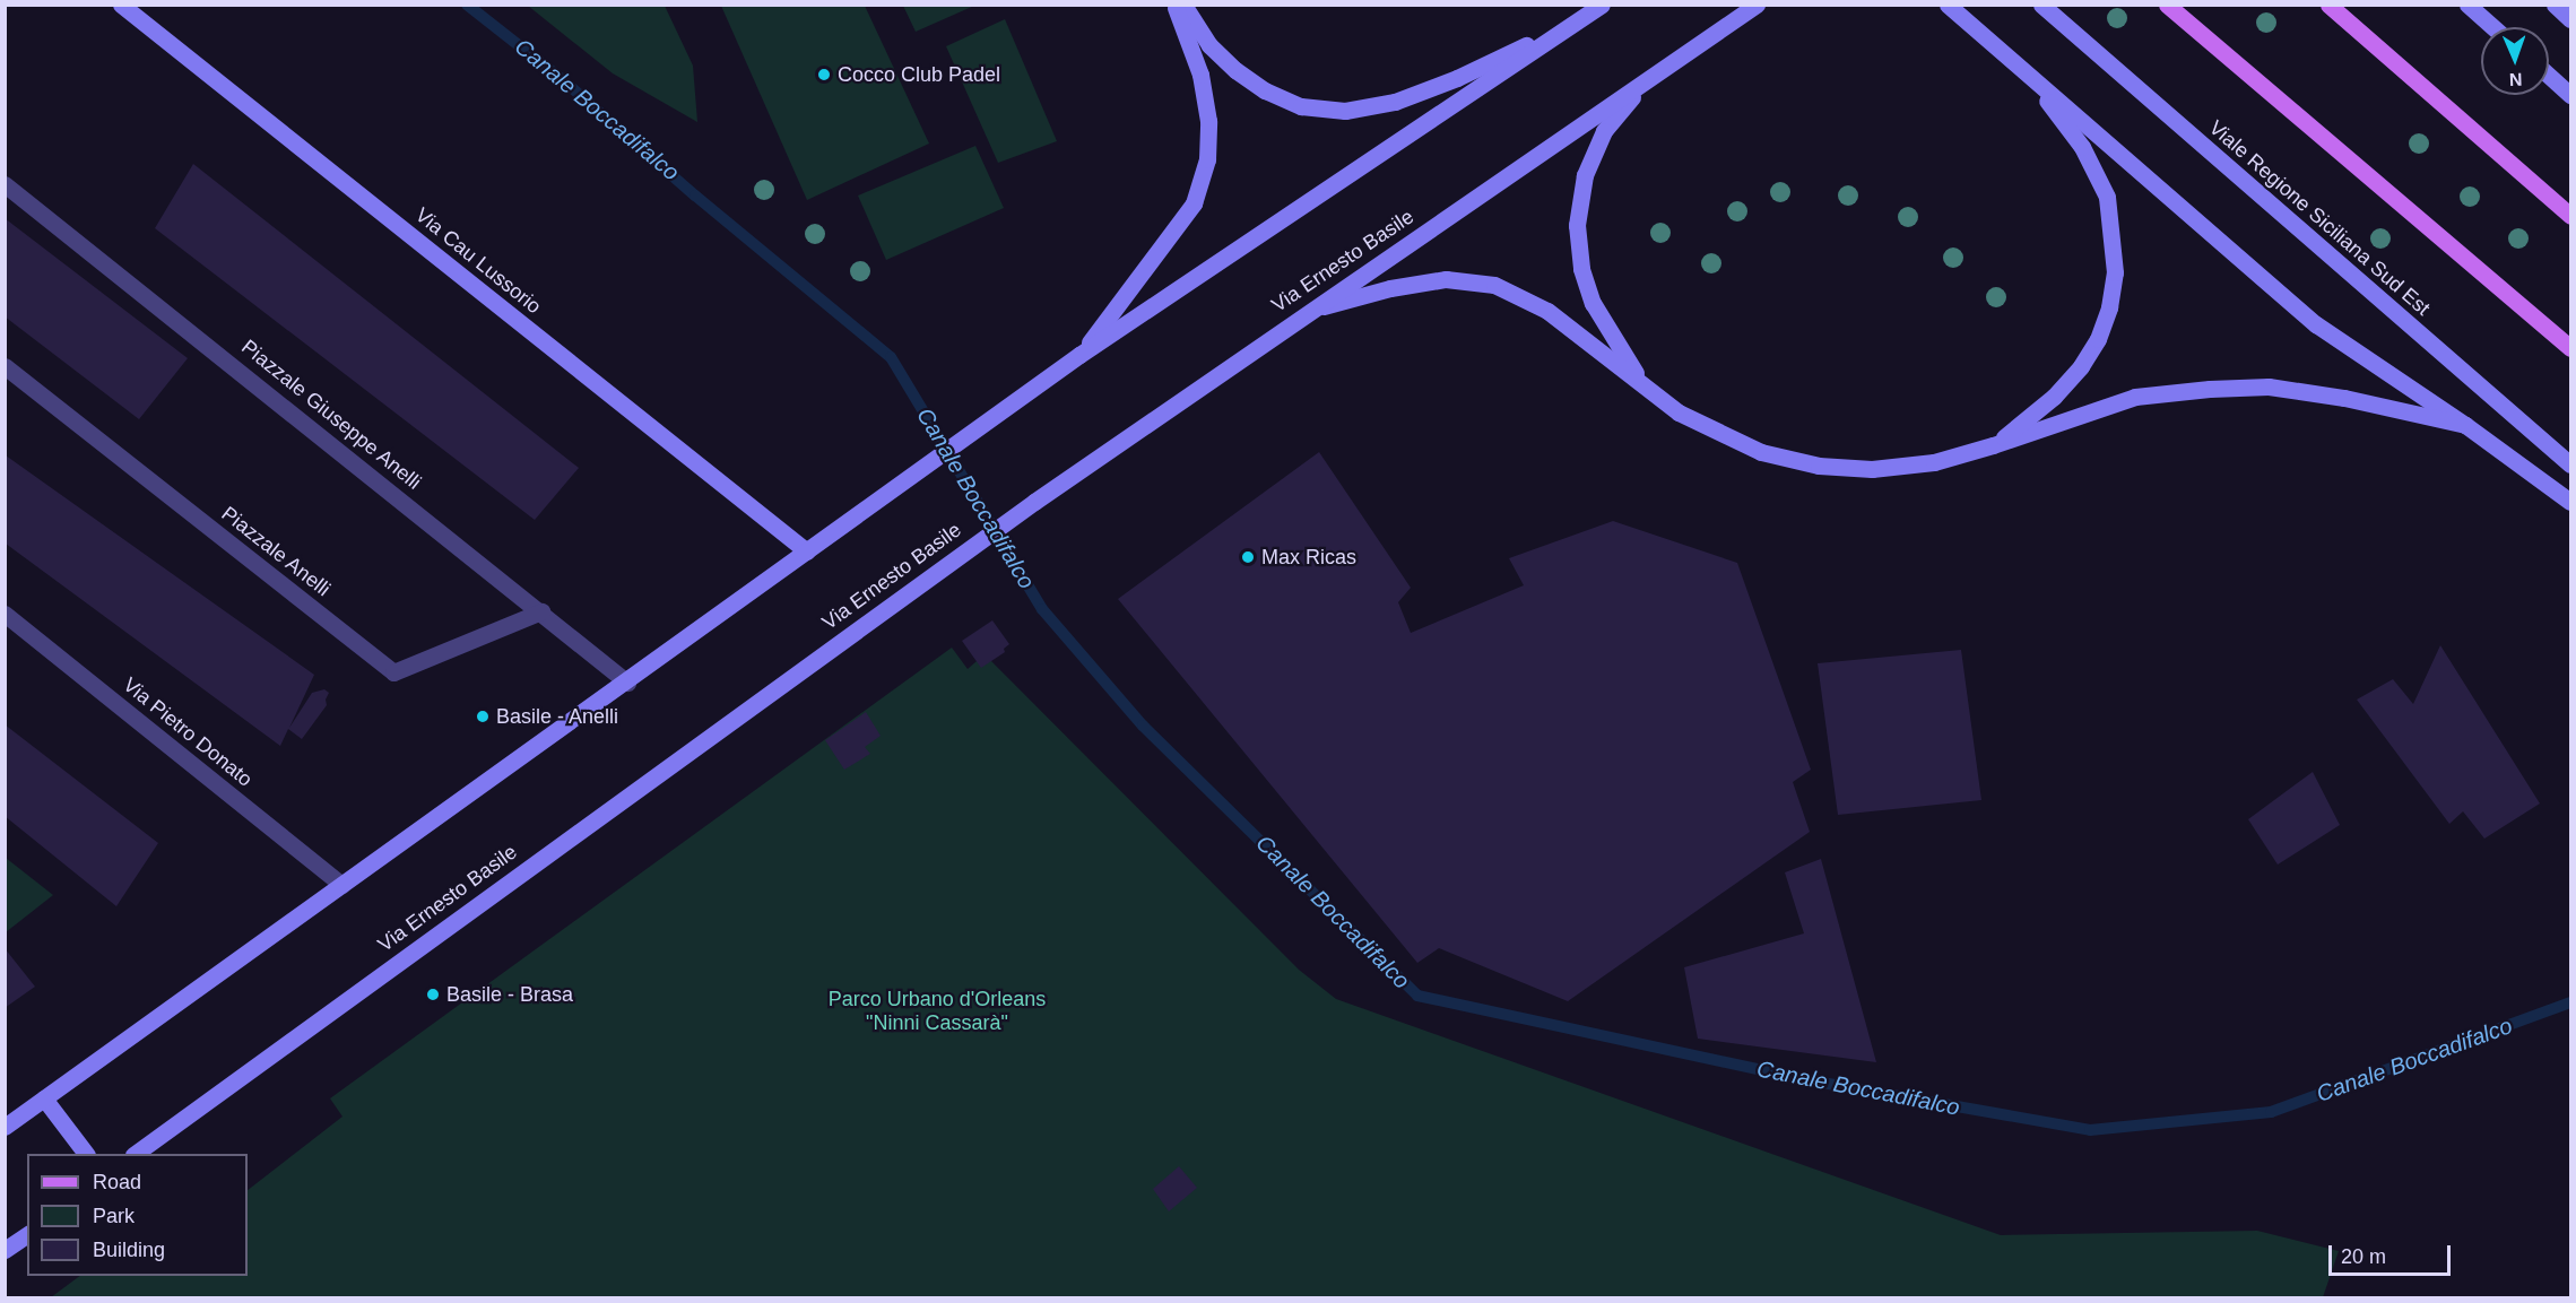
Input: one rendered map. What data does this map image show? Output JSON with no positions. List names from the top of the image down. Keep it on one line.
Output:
{"streets":{"street":["Viale Regione Siciliana Sud Est","Via Cau Lussorio","Via Ernesto Basile","Piazzale Giuseppe Anelli","Piazzale Anelli","Via Pietro Donato"]},"crossings":[["Piazzale Giuseppe Anelli","Piazzale Anelli"]],"water":["Canale Boccadifalco"],"parks":["Parco Urbano d'Orleans \"Ninni Cassarà\""],"places":["Cocco Club Padel","Max Ricas","Basile - Anelli","Basile - Brasa"],"legend":["Road","Park","Building"],"scale_bar":"20 m","north":"bottom"}
